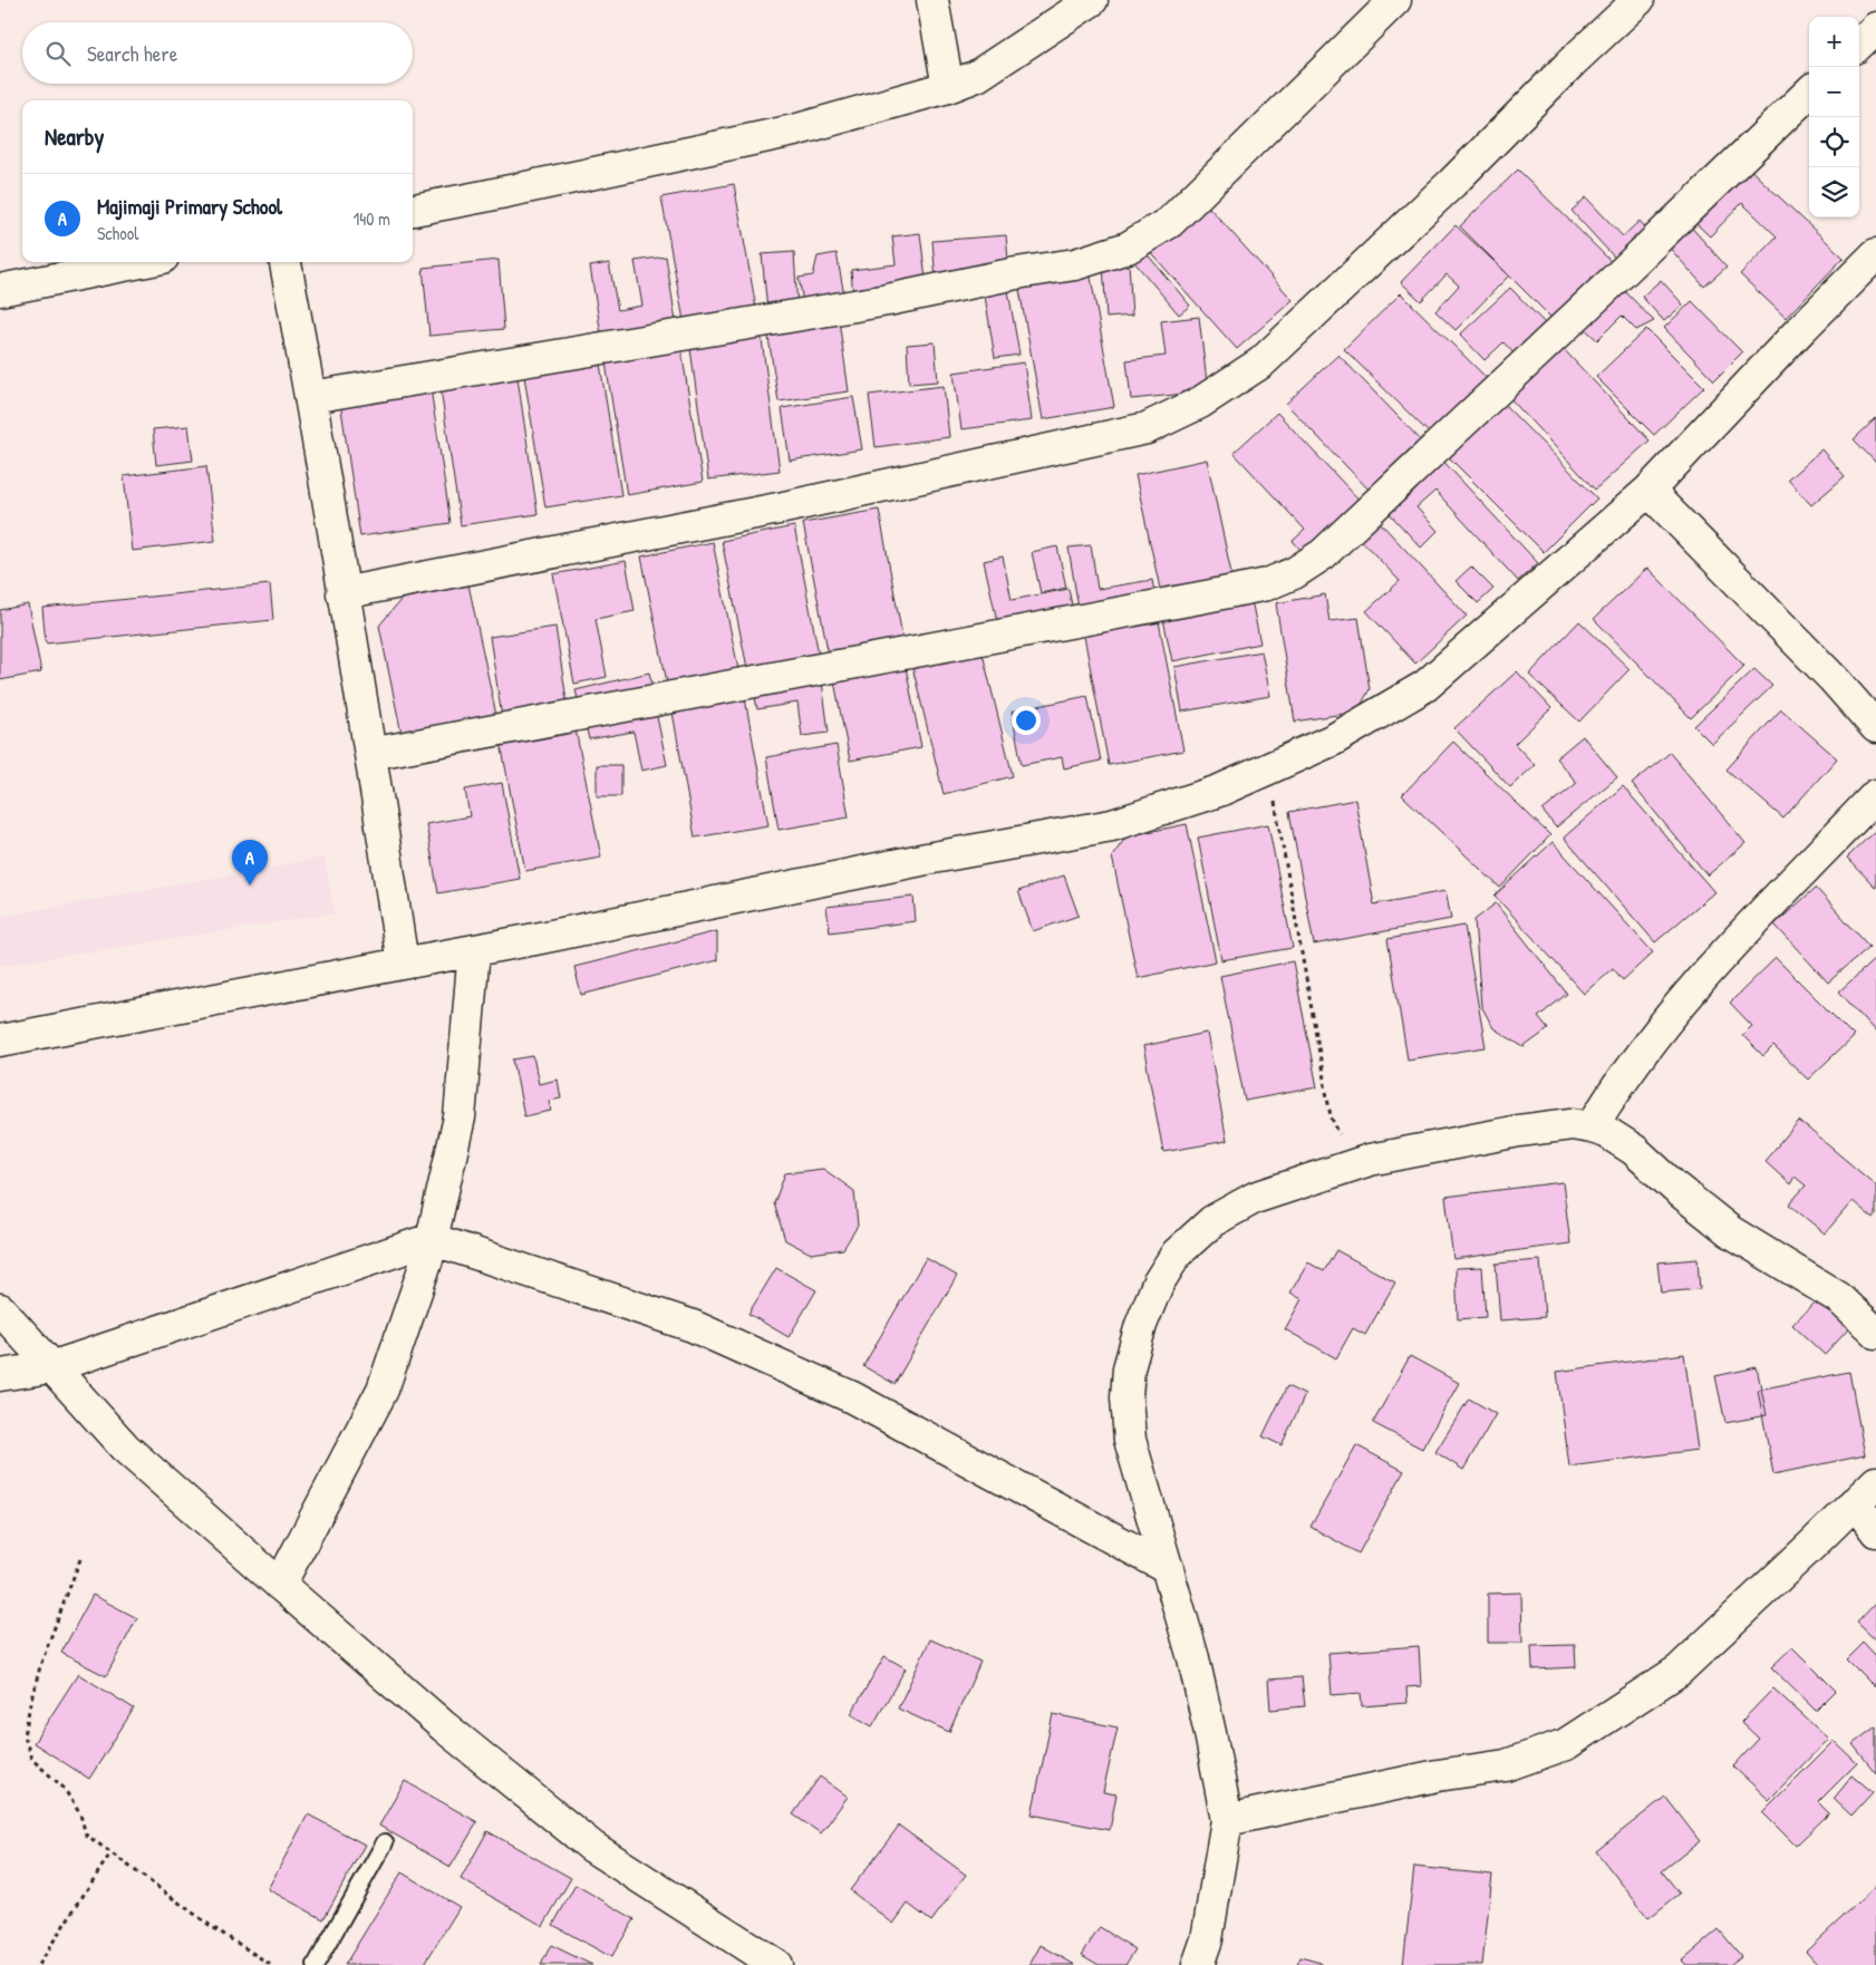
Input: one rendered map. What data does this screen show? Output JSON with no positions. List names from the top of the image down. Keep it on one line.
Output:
{"page":{"map_buttons":["+","−"],"search":"Search here","heading":"Nearby","list":[{"mark":"A","name":"Majimaji Primary School","note":"School","value":"140 m"}],"pins":"A"}}
